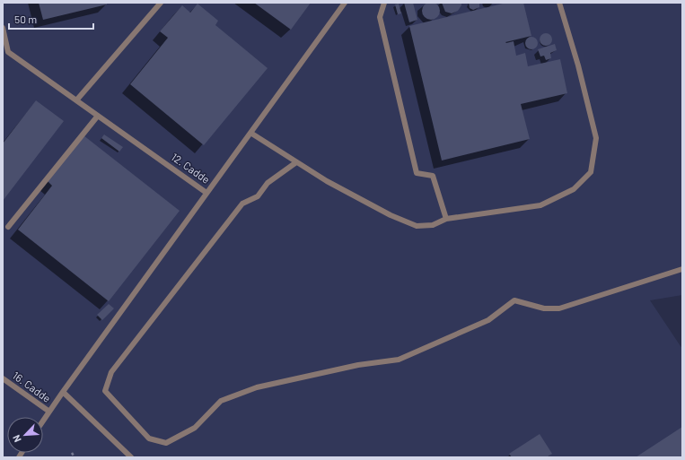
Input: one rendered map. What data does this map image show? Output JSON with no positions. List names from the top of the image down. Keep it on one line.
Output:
{"streets":{"lane":["12. Cadde","16. Cadde"]},"scale_bar":"50 m","north":"bottom left"}
